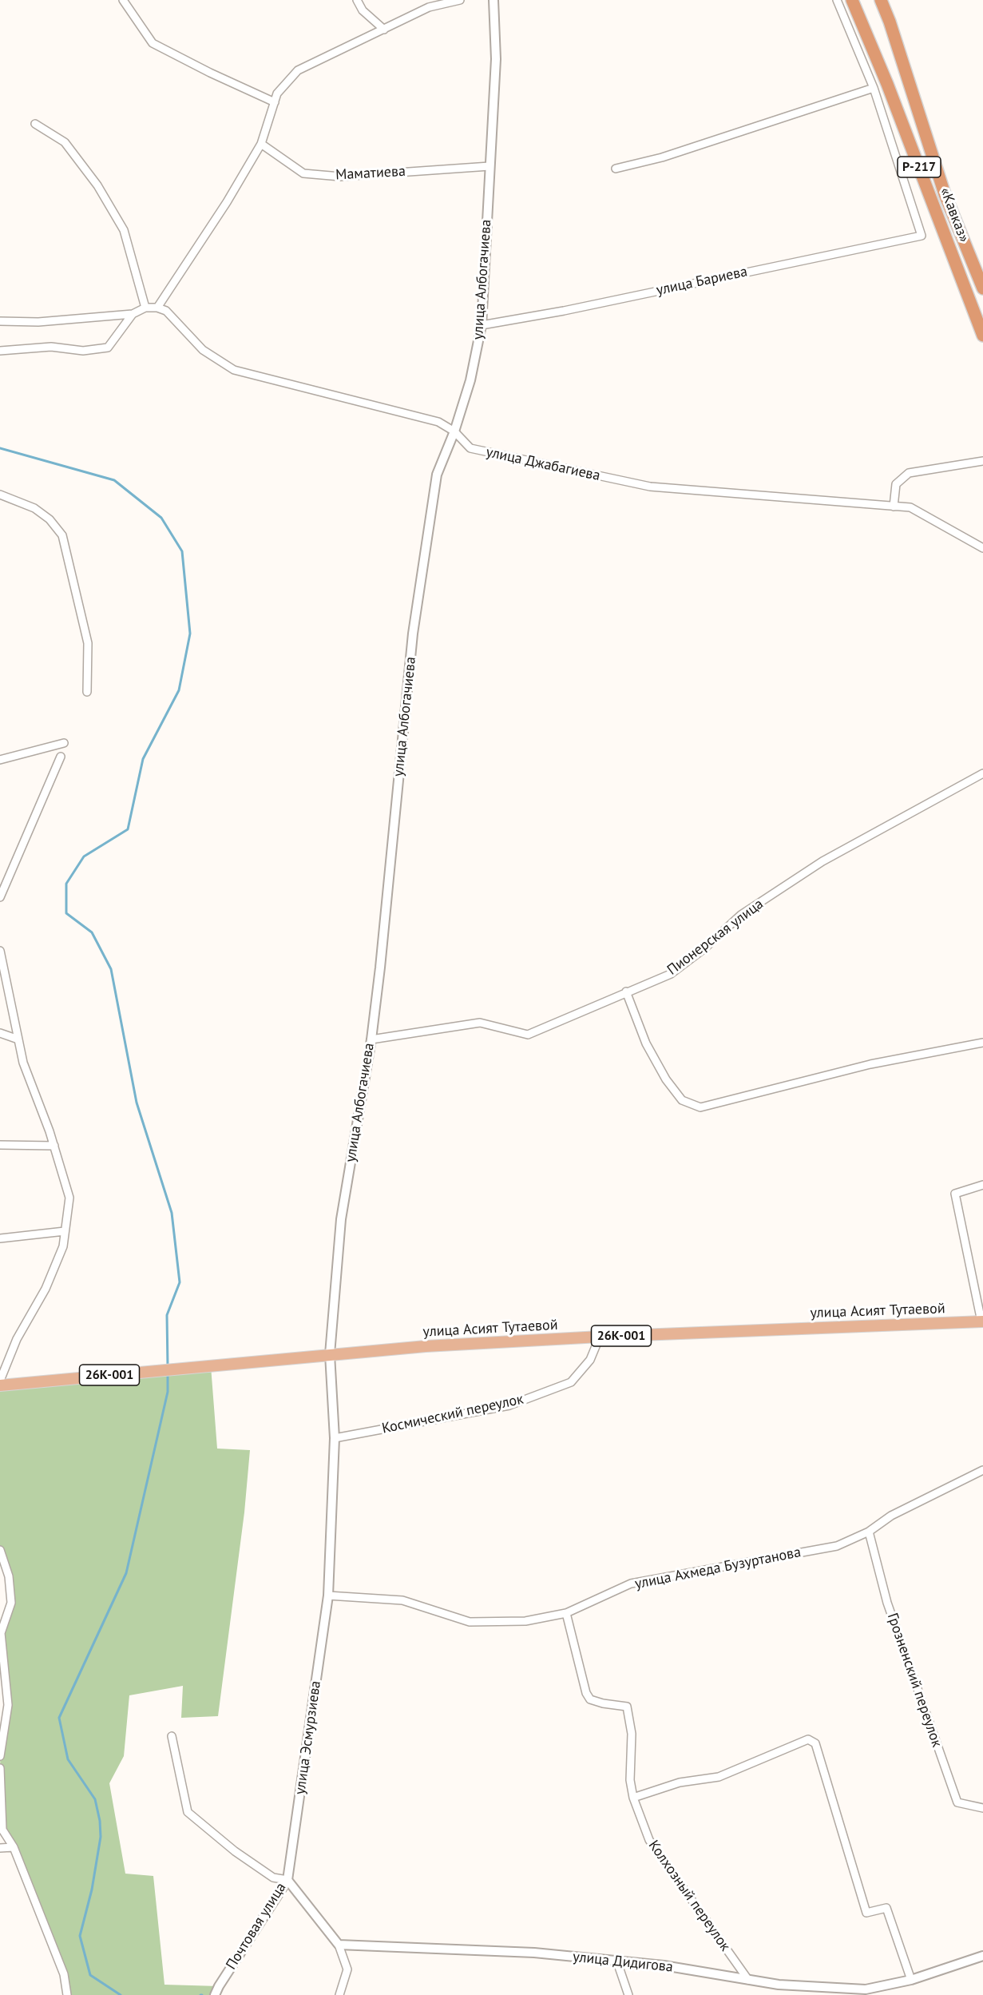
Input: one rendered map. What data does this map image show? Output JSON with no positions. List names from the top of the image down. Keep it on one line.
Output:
{"streets":{"highway":["Р-217","«Кавказ»"],"main road":["улица Асият Тутаевой","26К-001"],"street":["Маматиева","улица Албогачиева","улица Бариева","улица Джабагиева","Пионерская улица","Космический переулок","улица Ахмеда Бузуртанова","Грозненский переулок","улица Эсмурзиева","Колхозный переулок","Почтовая улица","улица Дидигова"]},"crossings":[["Маматиева","улица Албогачиева"],["улица Албогачиева","улица Бариева"],["улица Албогачиева","улица Джабагиева"],["улица Албогачиева","Пионерская улица"],["улица Албогачиева","улица Асият Тутаевой"],["улица Албогачиева","Космический переулок"],["улица Албогачиева","улица Эсмурзиева"],["улица Асият Тутаевой","Космический переулок"],["Космический переулок","улица Эсмурзиева"],["улица Ахмеда Бузуртанова","Грозненский переулок"],["улица Ахмеда Бузуртанова","улица Эсмурзиева"],["улица Ахмеда Бузуртанова","Колхозный переулок"],["улица Эсмурзиева","Почтовая улица"],["Колхозный переулок","улица Дидигова"]]}
